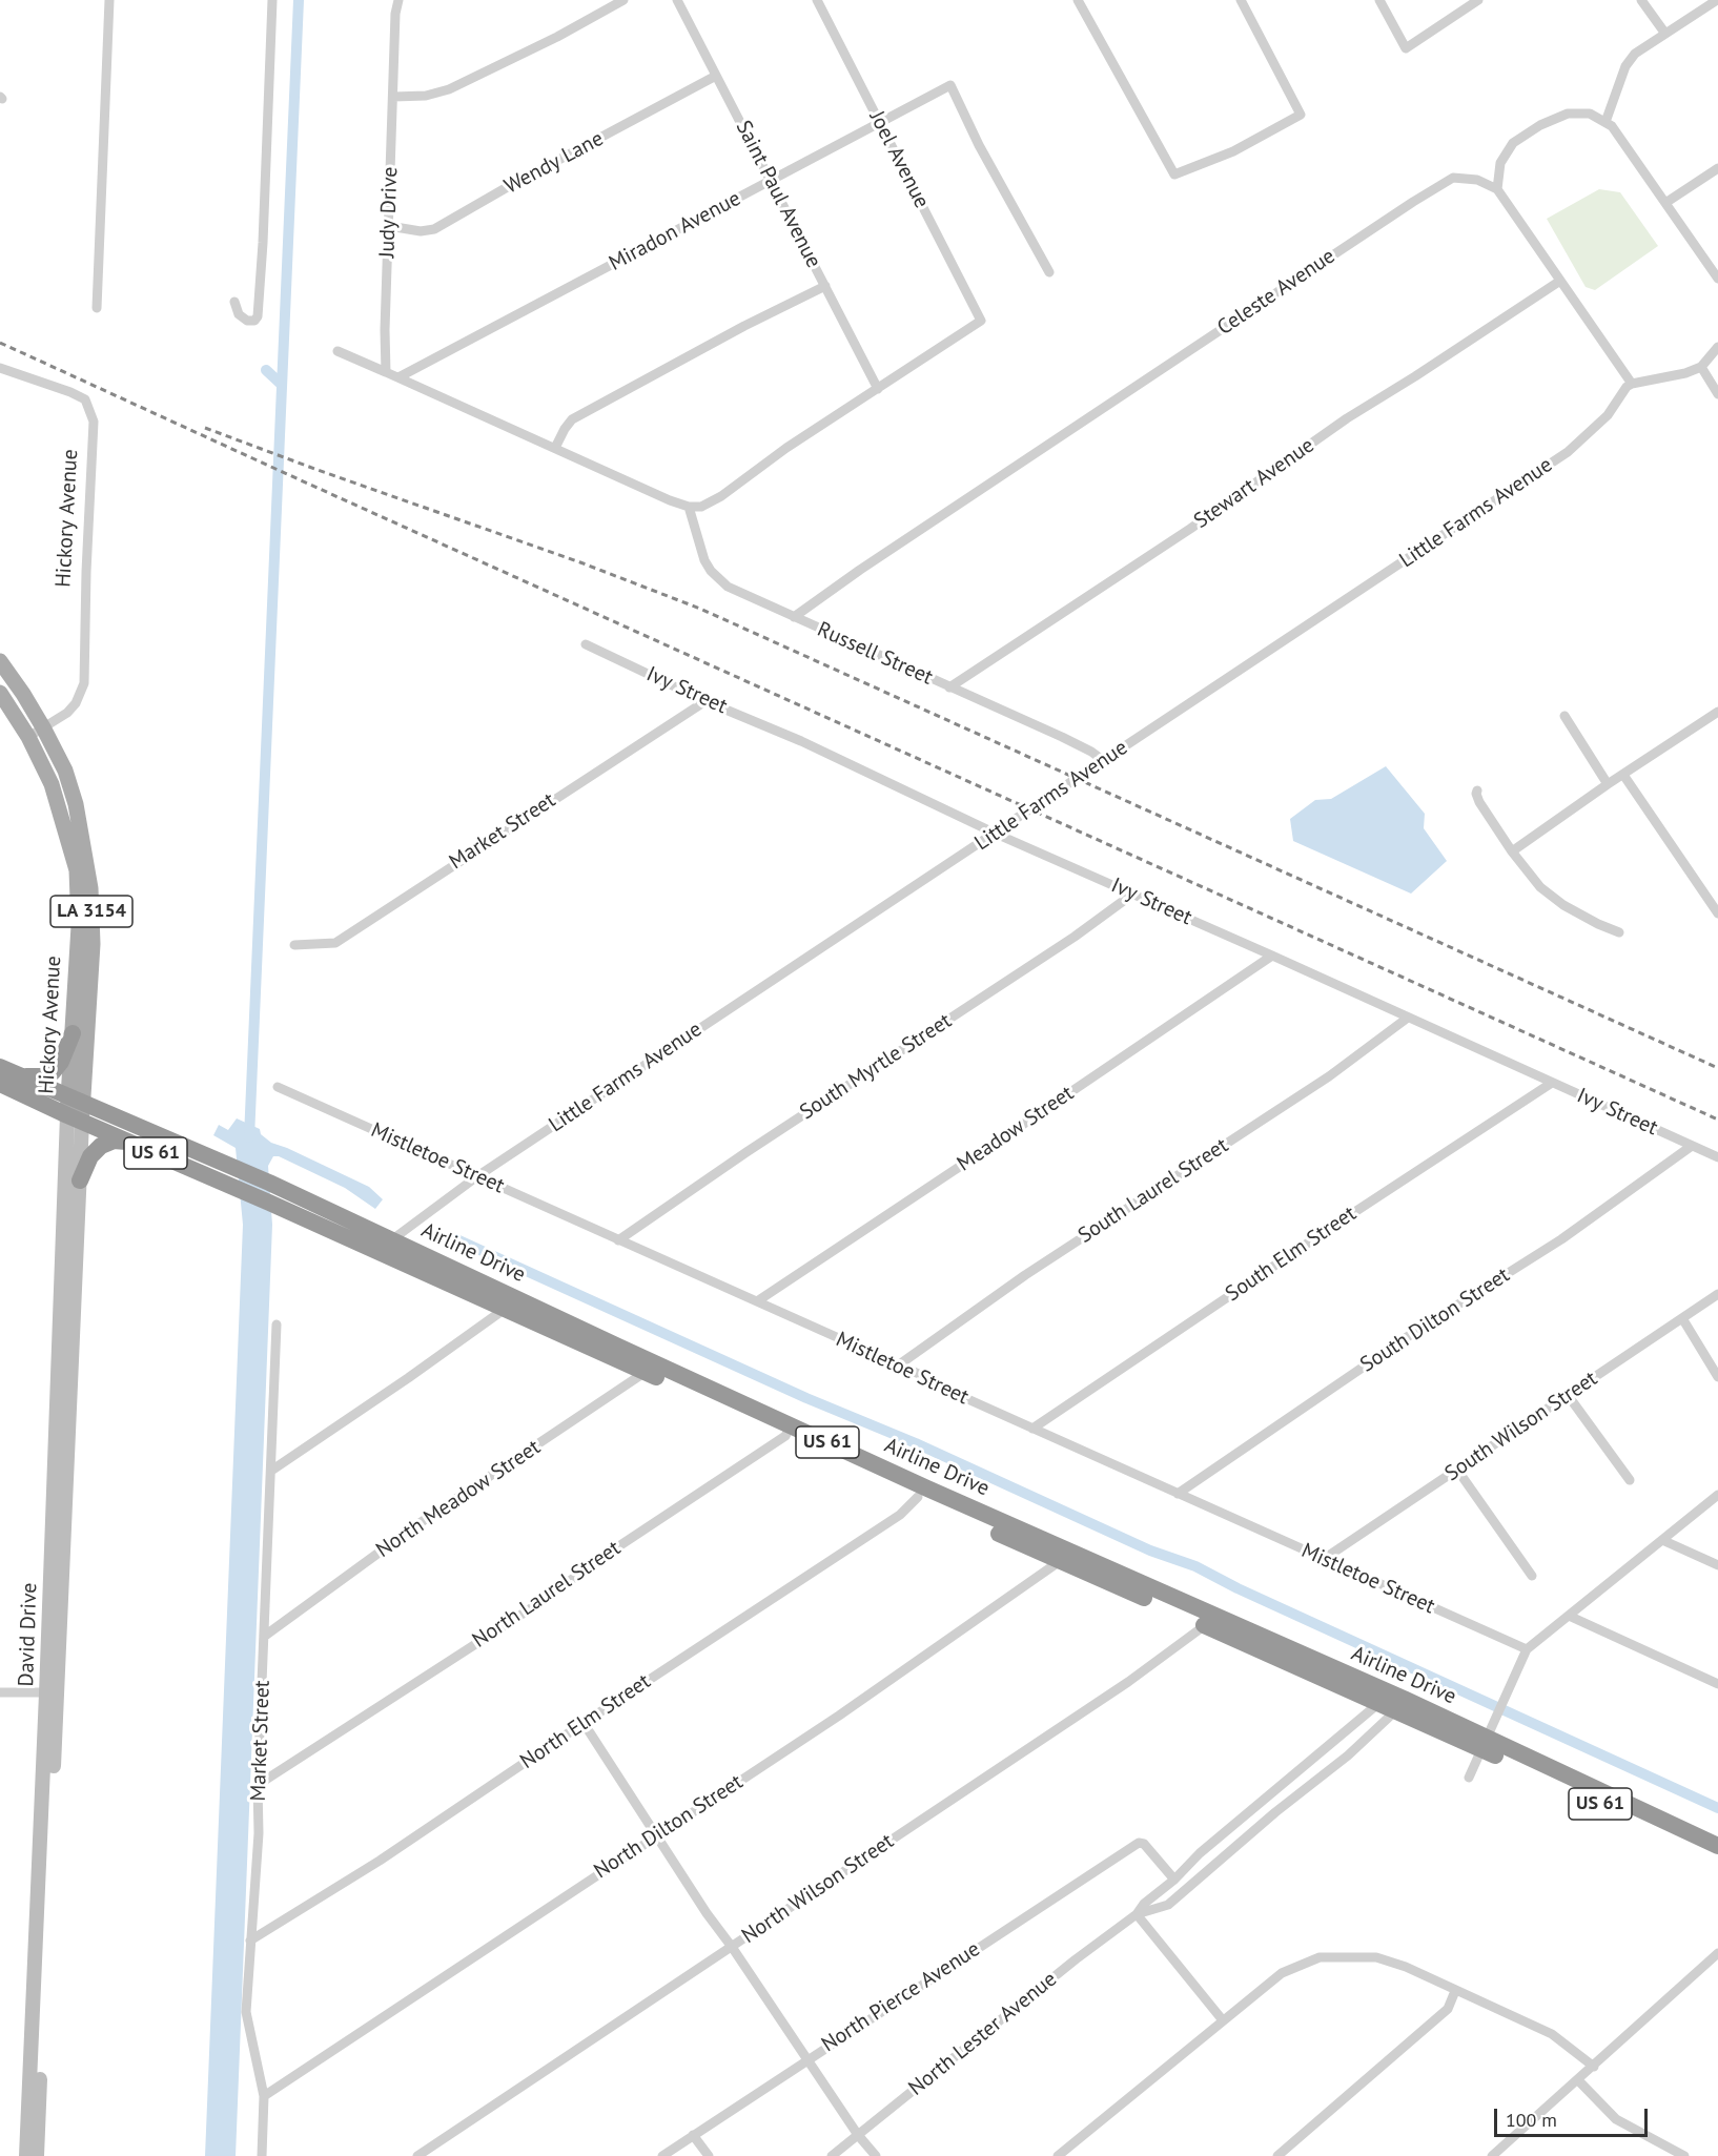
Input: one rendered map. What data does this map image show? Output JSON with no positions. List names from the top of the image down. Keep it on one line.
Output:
{"streets":{"highway":["US 61","Airline Drive"],"main road":["Hickory Avenue","LA 3154","David Drive"],"street":["Joel Avenue","Wendy Lane","Saint Paul Avenue","Judy Drive","Miradon Avenue","Celeste Avenue","Stewart Avenue","Little Farms Avenue","Russell Street","Ivy Street","Market Street","South Myrtle Street","Meadow Street","Mistletoe Street","South Laurel Street","South Elm Street","South Dilton Street","South Wilson Street","North Meadow Street","North Laurel Street","North Elm Street","North Dilton Street","North Wilson Street","North Pierce Avenue","North Lester Avenue"]},"crossings":[["Joel Avenue","Saint Paul Avenue"],["Joel Avenue","Miradon Avenue"],["Wendy Lane","Saint Paul Avenue"],["Wendy Lane","Judy Drive"],["Saint Paul Avenue","Miradon Avenue"],["Celeste Avenue","Russell Street"],["Stewart Avenue","Russell Street"],["Little Farms Avenue","Russell Street"],["Little Farms Avenue","Ivy Street"],["Little Farms Avenue","Mistletoe Street"],["Little Farms Avenue","Airline Drive"],["Hickory Avenue","LA 3154"],["Hickory Avenue","Airline Drive"],["Hickory Avenue","David Drive"],["Ivy Street","Market Street"],["Ivy Street","South Myrtle Street"],["Ivy Street","Meadow Street"],["Ivy Street","South Laurel Street"],["Ivy Street","South Elm Street"],["Ivy Street","South Dilton Street"],["Market Street","North Meadow Street"],["Market Street","North Laurel Street"],["Market Street","North Elm Street"],["Market Street","North Dilton Street"],["South Myrtle Street","Mistletoe Street"],["Meadow Street","Mistletoe Street"],["Mistletoe Street","South Laurel Street"],["Mistletoe Street","South Elm Street"],["Mistletoe Street","South Dilton Street"],["Mistletoe Street","South Wilson Street"],["Airline Drive","North Meadow Street"],["Airline Drive","North Laurel Street"],["Airline Drive","David Drive"],["Airline Drive","North Elm Street"],["Airline Drive","North Dilton Street"],["Airline Drive","North Wilson Street"],["Airline Drive","North Lester Avenue"],["North Pierce Avenue","North Lester Avenue"]],"scale_bar":"100 m"}
